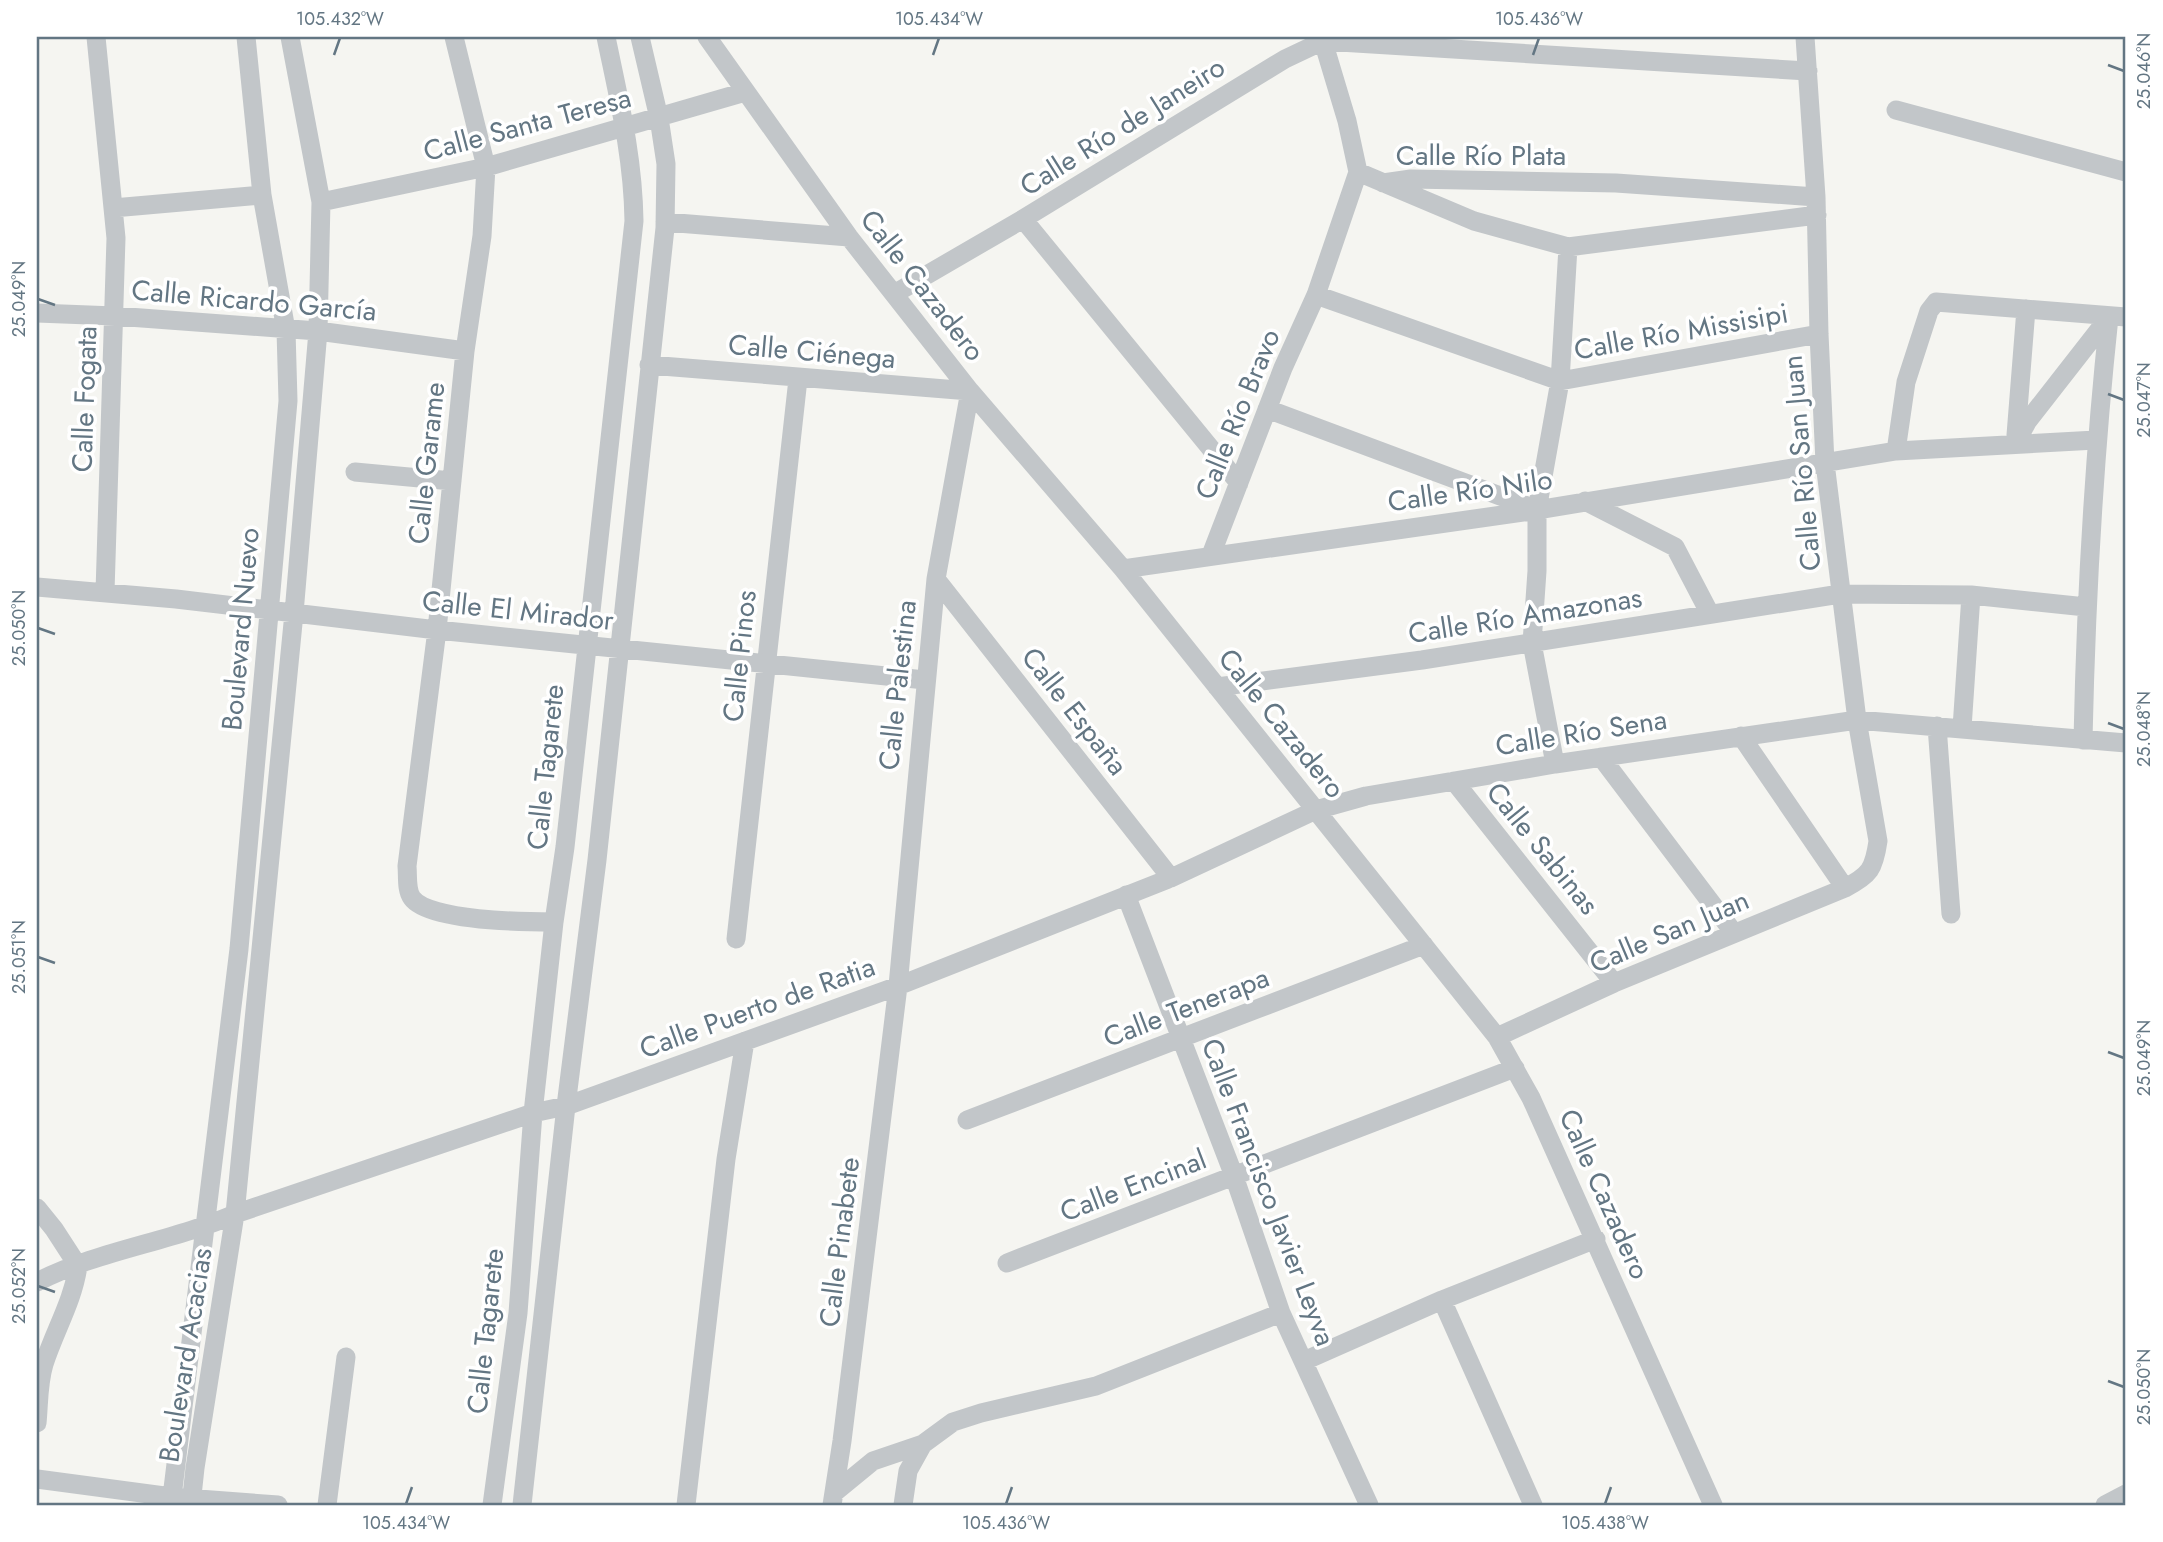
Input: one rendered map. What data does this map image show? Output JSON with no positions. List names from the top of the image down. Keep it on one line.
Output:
{"streets":{"street":["Calle Santa Teresa","Calle Río de Janeiro","Calle Río Plata","Calle Cazadero","Calle Ricardo García","Calle Río Missisipi","Calle Ciénega","Calle Fogata","Calle Río Bravo","Calle Garame","Calle Río San Juan","Calle Río Nilo","Calle El Mirador","Calle Río Amazonas","Boulevard Nuevo","Calle Pinos","Calle Palestina","Calle España","Calle Río Sena","Calle Tagarete","Calle Sabinas","Calle San Juan","Calle Puerto de Ratia","Calle Tenerapa","Calle Encinal","Calle Francisco Javier Leyva","Calle Pinabete","Boulevard Acacias"]},"crossings":[["Calle Santa Teresa","Calle Cazadero"],["Calle Santa Teresa","Calle Garame"],["Calle Santa Teresa","Boulevard Nuevo"],["Calle Santa Teresa","Calle Tagarete"],["Calle Río de Janeiro","Calle Cazadero"],["Calle Río de Janeiro","Calle Río San Juan"],["Calle Río Plata","Calle Río San Juan"],["Calle Cazadero","Calle Ciénega"],["Calle Cazadero","Calle Río Nilo"],["Calle Cazadero","Calle Río Amazonas"],["Calle Cazadero","Calle Palestina"],["Calle Cazadero","Calle Río Sena"],["Calle Cazadero","Calle San Juan"],["Calle Cazadero","Calle Puerto de Ratia"],["Calle Cazadero","Calle Tenerapa"],["Calle Cazadero","Calle Encinal"],["Calle Ricardo García","Calle Fogata"],["Calle Ricardo García","Calle Garame"],["Calle Ricardo García","Boulevard Nuevo"],["Calle Río Missisipi","Calle Río Bravo"],["Calle Río Missisipi","Calle Río San Juan"],["Calle Ciénega","Calle Pinos"],["Calle Ciénega","Calle Palestina"],["Calle Ciénega","Calle Tagarete"],["Calle Fogata","Calle El Mirador"],["Calle Río Bravo","Calle Río Nilo"],["Calle Garame","Calle El Mirador"],["Calle Garame","Calle Tagarete"],["Calle Río San Juan","Calle Río Nilo"],["Calle Río San Juan","Calle Río Amazonas"],["Calle Río San Juan","Calle Río Sena"],["Calle Río San Juan","Calle San Juan"],["Calle El Mirador","Boulevard Nuevo"],["Calle El Mirador","Calle Pinos"],["Calle El Mirador","Calle Palestina"],["Calle El Mirador","Calle Tagarete"],["Boulevard Nuevo","Calle Puerto de Ratia"],["Boulevard Nuevo","Boulevard Acacias"],["Calle Palestina","Calle España"],["Calle Palestina","Calle Puerto de Ratia"],["Calle Palestina","Calle Pinabete"],["Calle España","Calle Puerto de Ratia"],["Calle Río Sena","Calle Sabinas"],["Calle Río Sena","Calle Puerto de Ratia"],["Calle Tagarete","Calle Puerto de Ratia"],["Calle Sabinas","Calle San Juan"],["Calle Puerto de Ratia","Calle Francisco Javier Leyva"],["Calle Puerto de Ratia","Calle Pinabete"],["Calle Puerto de Ratia","Boulevard Acacias"],["Calle Tenerapa","Calle Francisco Javier Leyva"],["Calle Encinal","Calle Francisco Javier Leyva"]],"coordinates":["105.432°W","105.434°W","105.436°W","25.046°N","25.049°N","25.047°N","25.050°N","25.048°N","25.051°N","25.052°N","105.438°W"]}
